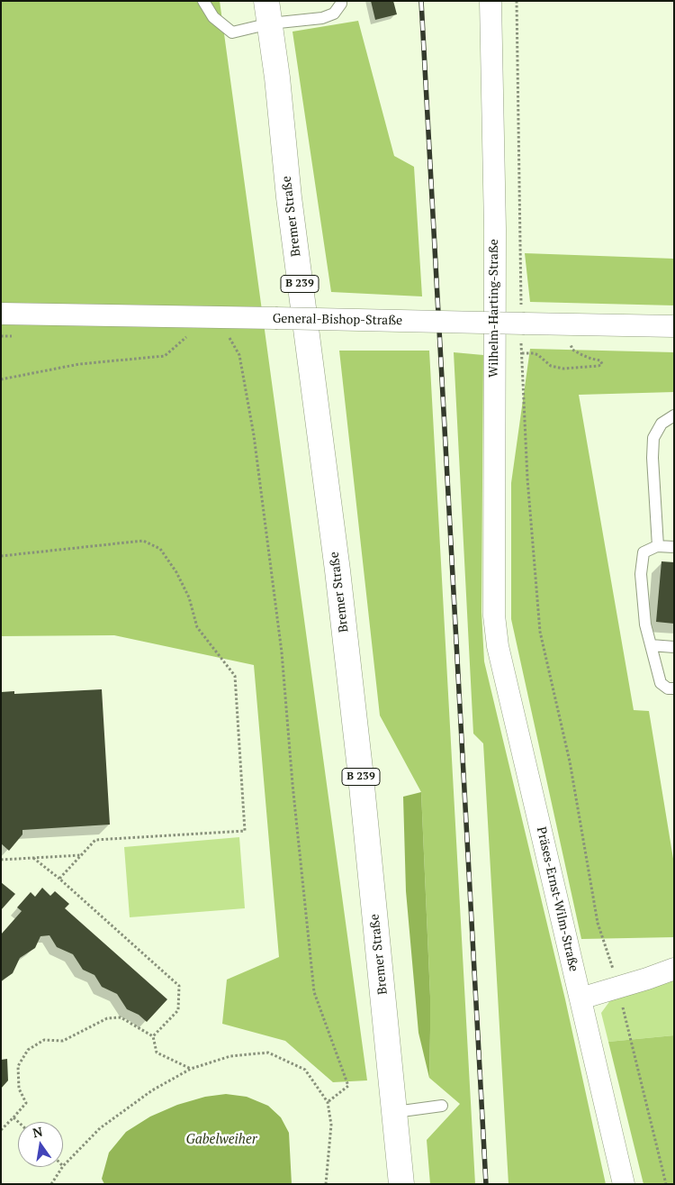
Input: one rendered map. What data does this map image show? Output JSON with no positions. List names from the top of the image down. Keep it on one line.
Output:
{"streets":{"main road":["Bremer Straße","B 239"],"street":["Wilhelm-Harting-Straße","General-Bishop-Straße","Präses-Ernst-Wilm-Straße"]},"crossings":[["Wilhelm-Harting-Straße","Präses-Ernst-Wilm-Straße"]],"water":["Gabelweiher"],"north":"top"}
